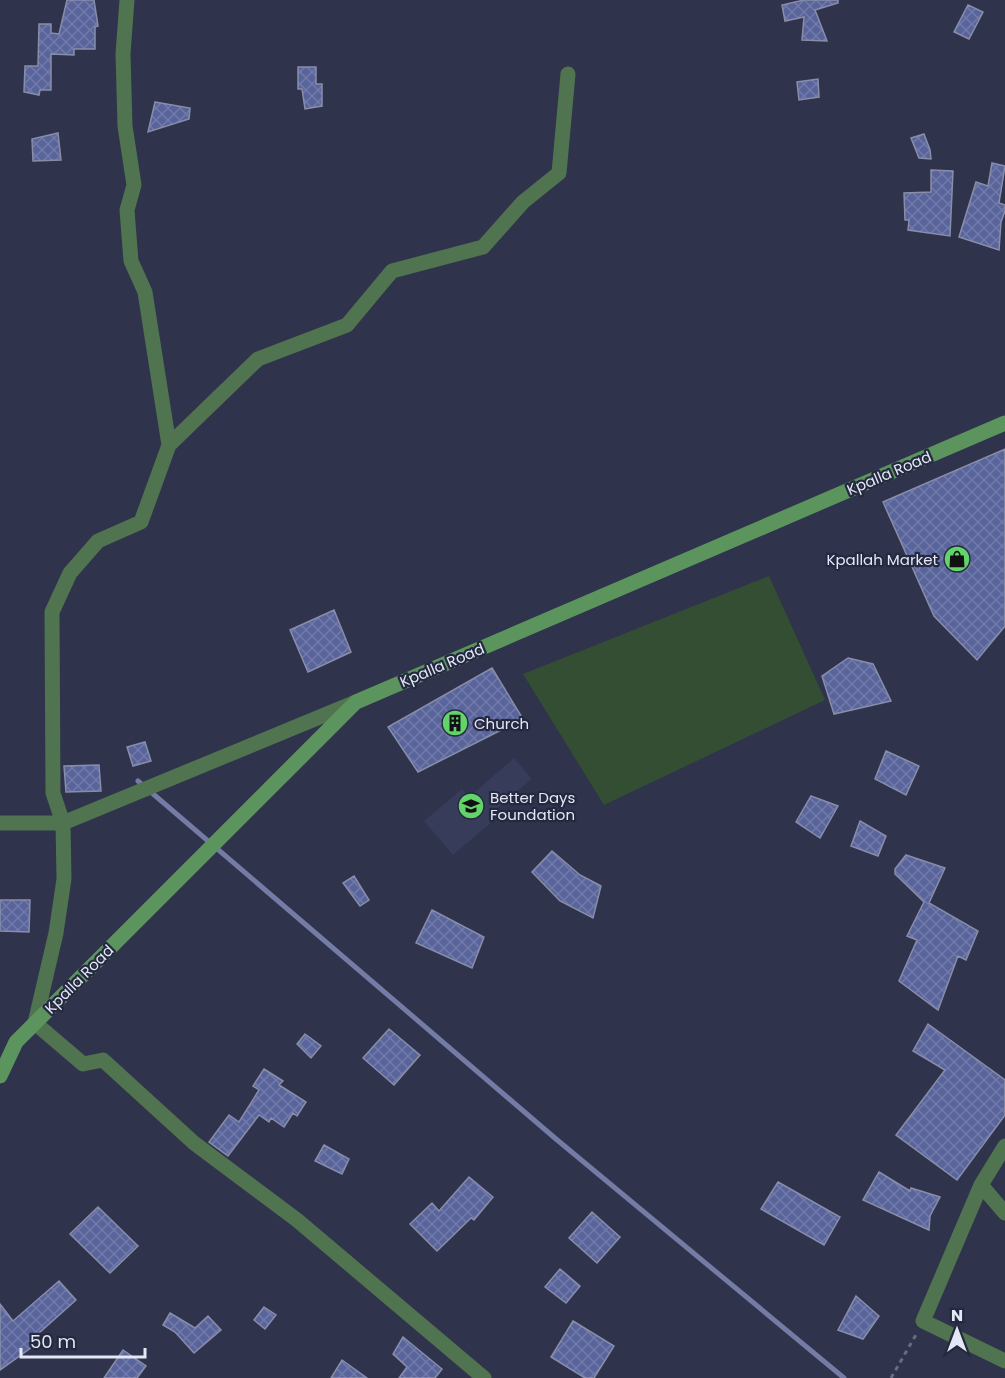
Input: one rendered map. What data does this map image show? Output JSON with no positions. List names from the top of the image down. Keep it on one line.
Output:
{"streets":{"street":["Kpalla Road"]},"places":{"shop":["Kpallah Market"],"building":["Church"],"school or university":["Better Days Foundation"]},"scale_bar":"50 m","north":"top"}
